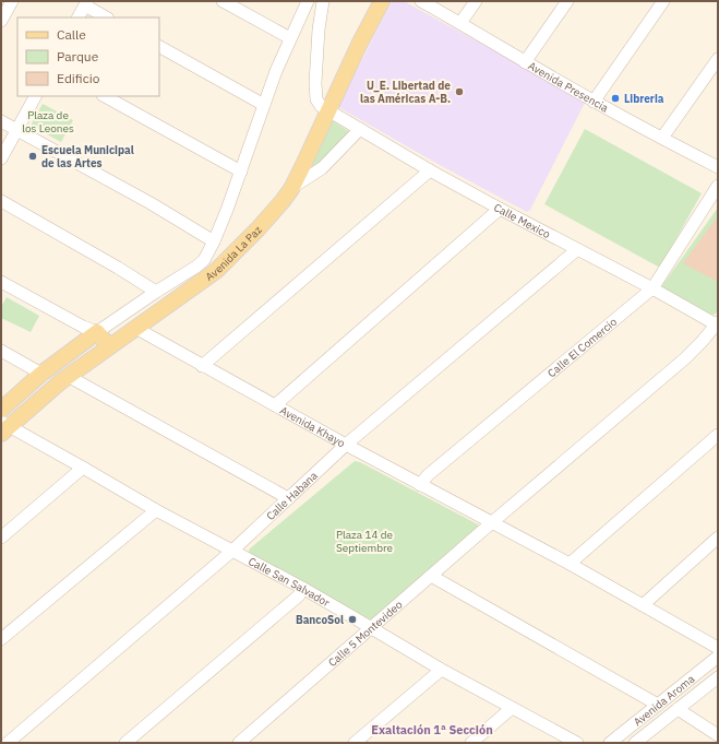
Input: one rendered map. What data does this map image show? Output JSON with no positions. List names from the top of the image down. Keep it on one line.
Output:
{"streets":{"main road":["Avenida La Paz"],"street":["Avenida Presencia","Calle Mexico","Calle El Comercio","Avenida Khayo","Calle Habana","Calle San Salvador","Calle 5 Montevideo","Avenida Aroma"]},"crossings":[["Calle Mexico","Avenida La Paz"],["Calle Mexico","Calle El Comercio"],["Calle Mexico","Calle Habana"],["Calle Mexico","Calle 5 Montevideo"],["Avenida La Paz","Avenida Khayo"],["Avenida La Paz","Calle San Salvador"],["Calle El Comercio","Avenida Khayo"],["Avenida Khayo","Calle Habana"],["Avenida Khayo","Calle 5 Montevideo"],["Calle Habana","Calle San Salvador"],["Calle San Salvador","Calle 5 Montevideo"]],"districts":["Exaltación 1ª Sección"],"parks":["Plaza de los Leones","Plaza 14 de Septiembre"],"places":["U_E. Libertad de las Américas A-B.","Libreria","Escuela Municipal de las Artes","BancoSol"],"legend":["Calle","Parque","Edificio"]}
